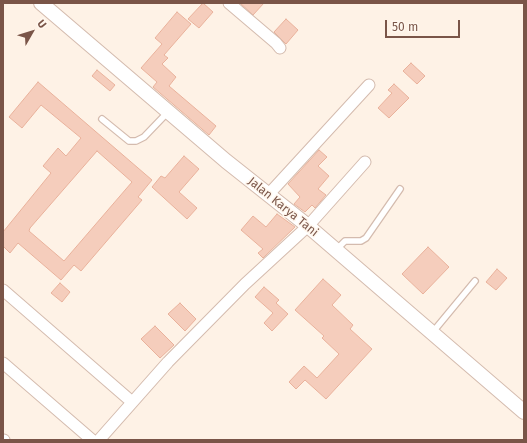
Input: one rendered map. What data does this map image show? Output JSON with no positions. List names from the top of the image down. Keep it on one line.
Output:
{"streets":{"street":["Jalan Karya Tani"]},"scale_bar":"50 m","north":"top right"}
